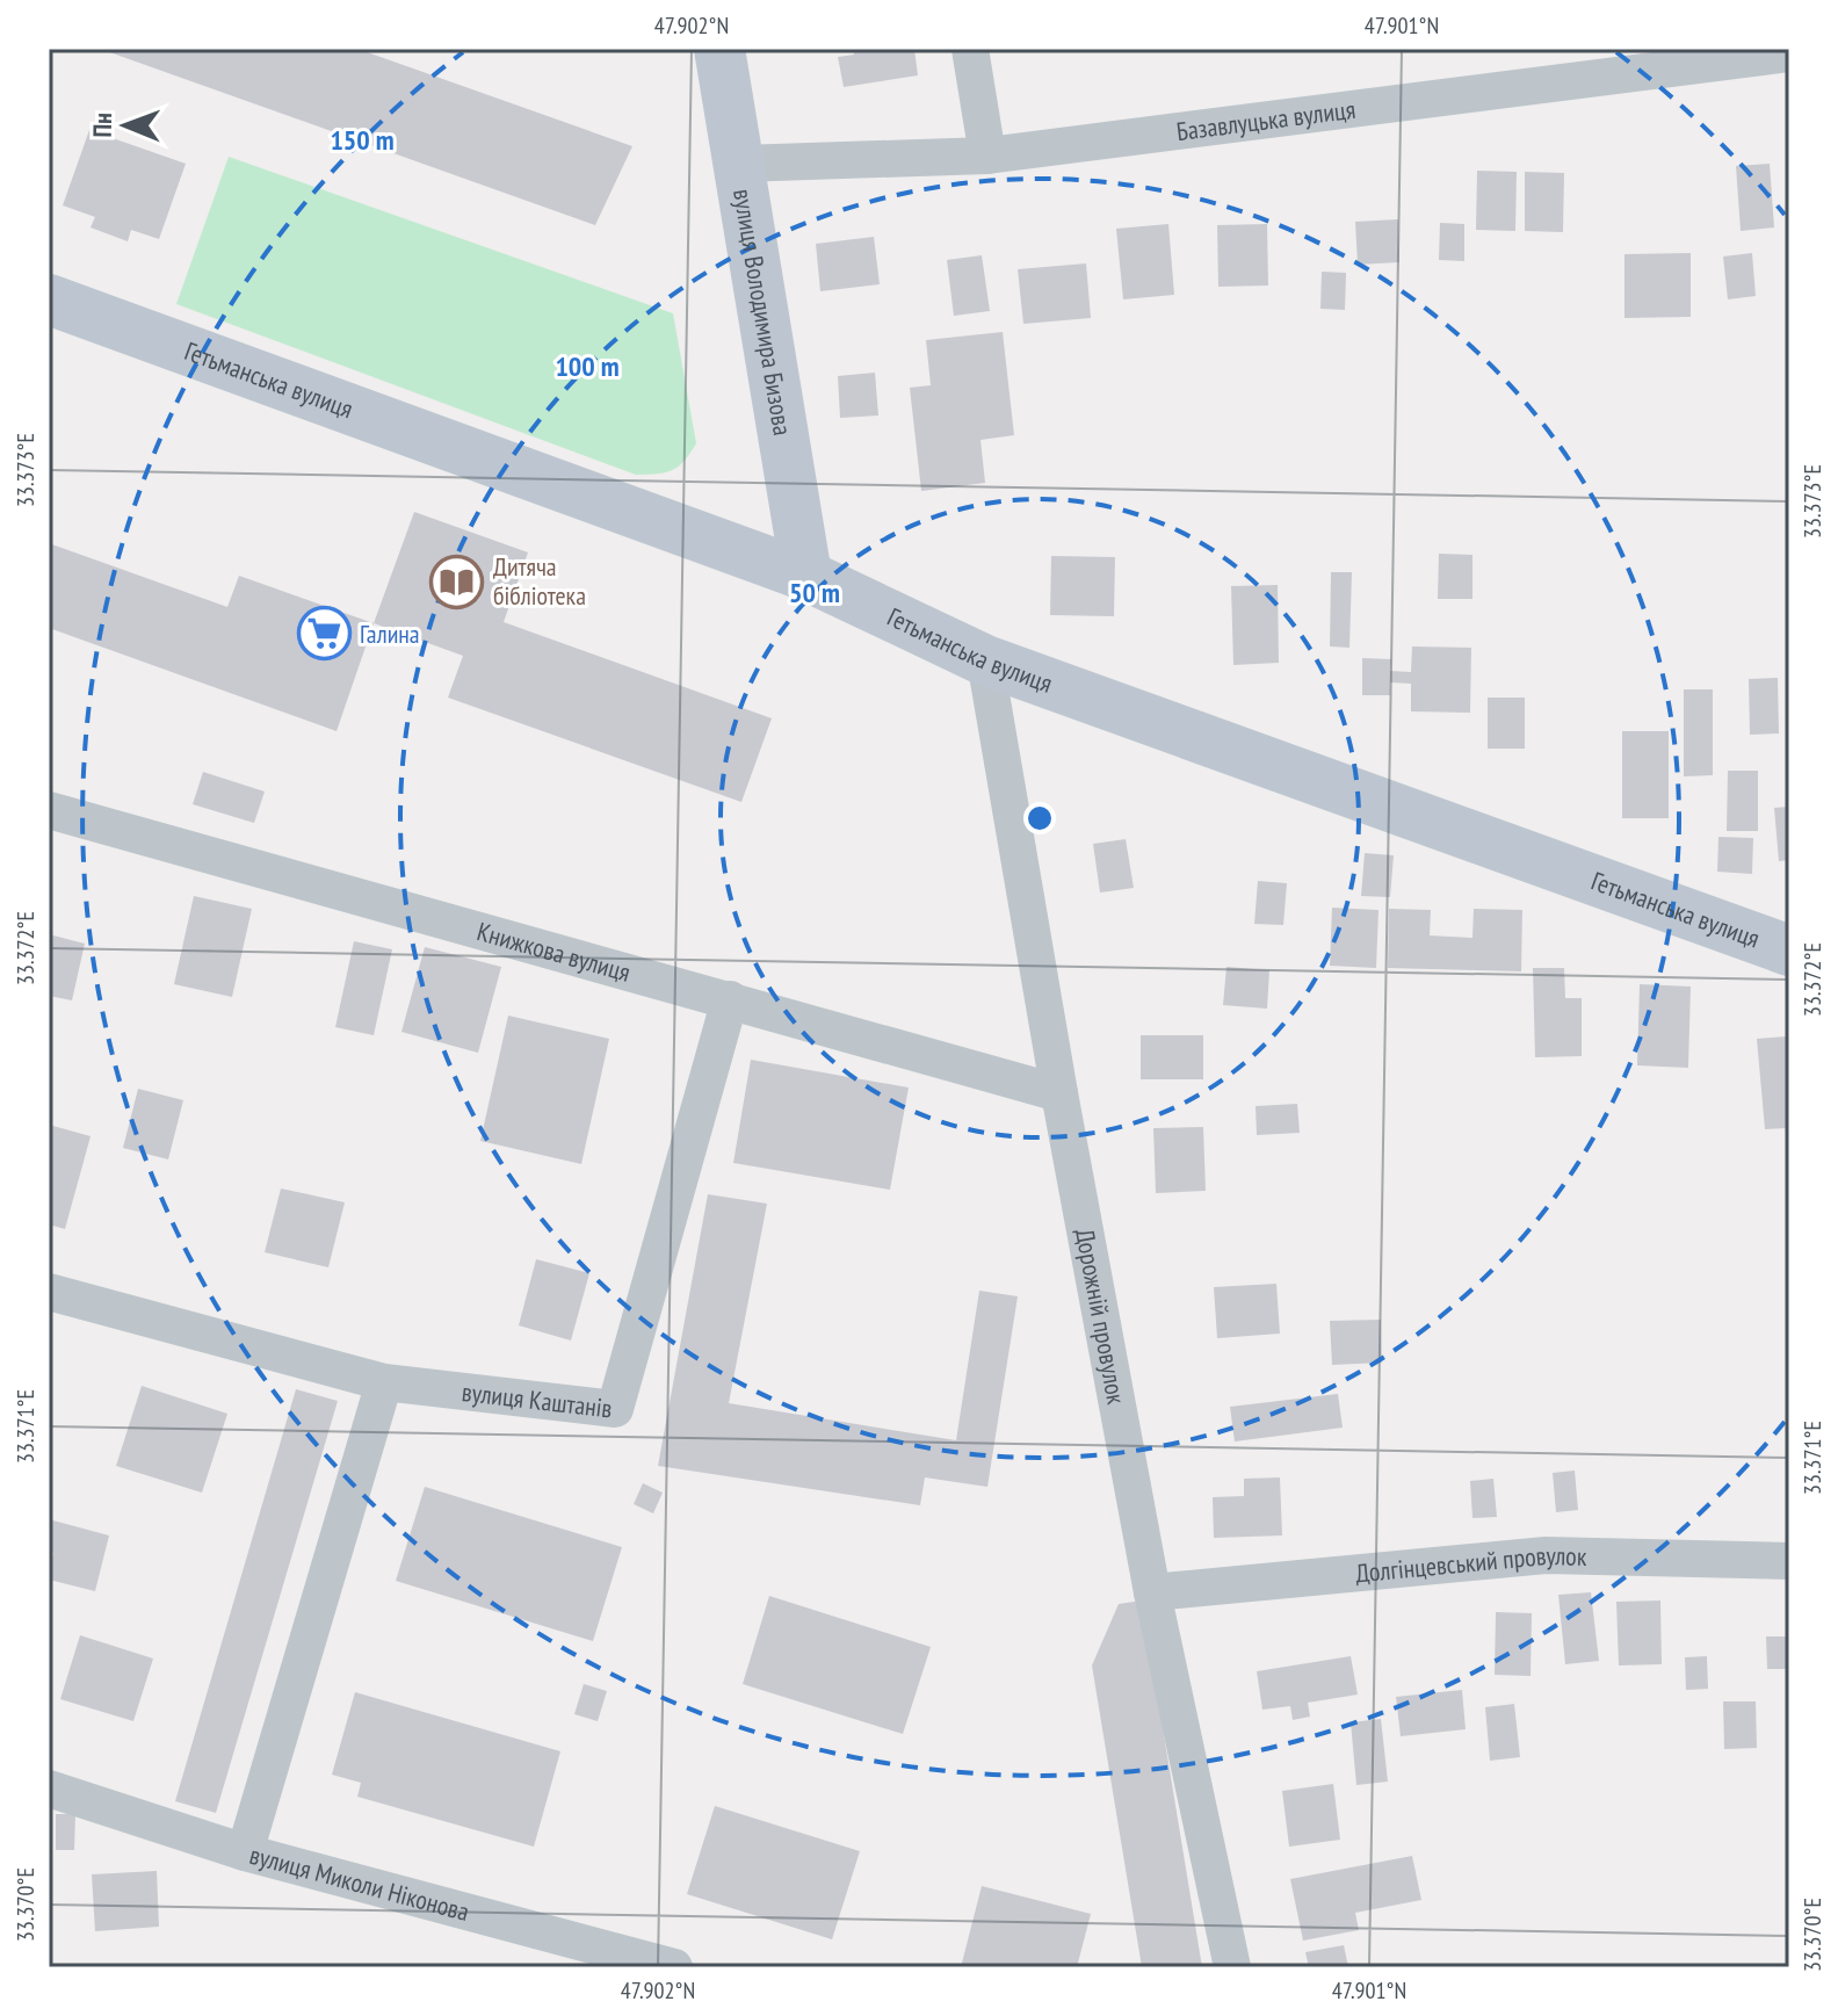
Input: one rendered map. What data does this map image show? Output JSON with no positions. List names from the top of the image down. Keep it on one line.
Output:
{"streets":{"street":["Базавлуцька вулиця","вулиця Володимира Бизова","Гетьманська вулиця","Книжкова вулиця","Дорожній провулок","вулиця Каштанів","Долгінцевський провулок","вулиця Миколи Ніконова"]},"crossings":[["Базавлуцька вулиця","вулиця Володимира Бизова"],["вулиця Володимира Бизова","Гетьманська вулиця"],["Гетьманська вулиця","Дорожній провулок"],["Книжкова вулиця","Дорожній провулок"],["Книжкова вулиця","вулиця Каштанів"],["Дорожній провулок","Долгінцевський провулок"]],"places":{"library":["Дитяча бібліотека"],"supermarket":["Галина"]},"north":"left","coordinates":["47.902°N","47.901°N","33.373°E","33.372°E","33.371°E","33.370°E"],"rings":["150 m","100 m","50 m"]}
